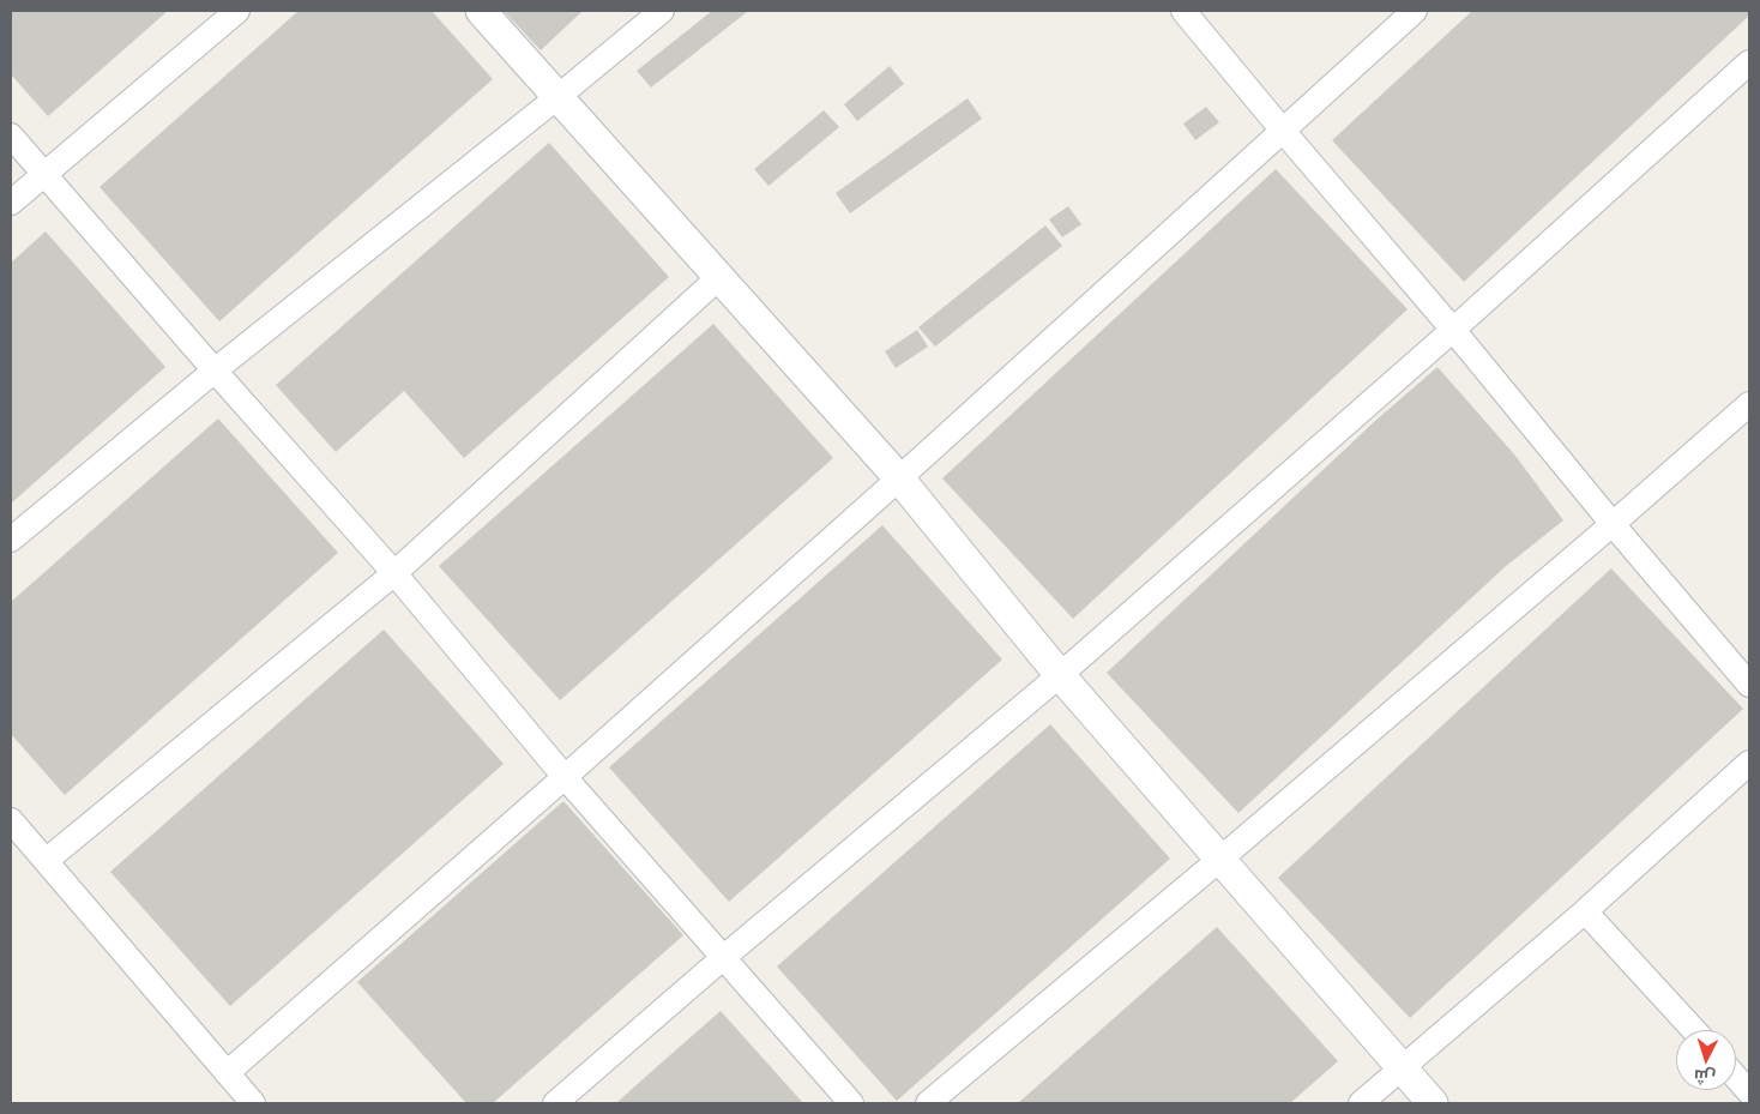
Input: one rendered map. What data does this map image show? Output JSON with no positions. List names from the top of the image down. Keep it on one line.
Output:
{"north":"bottom"}
